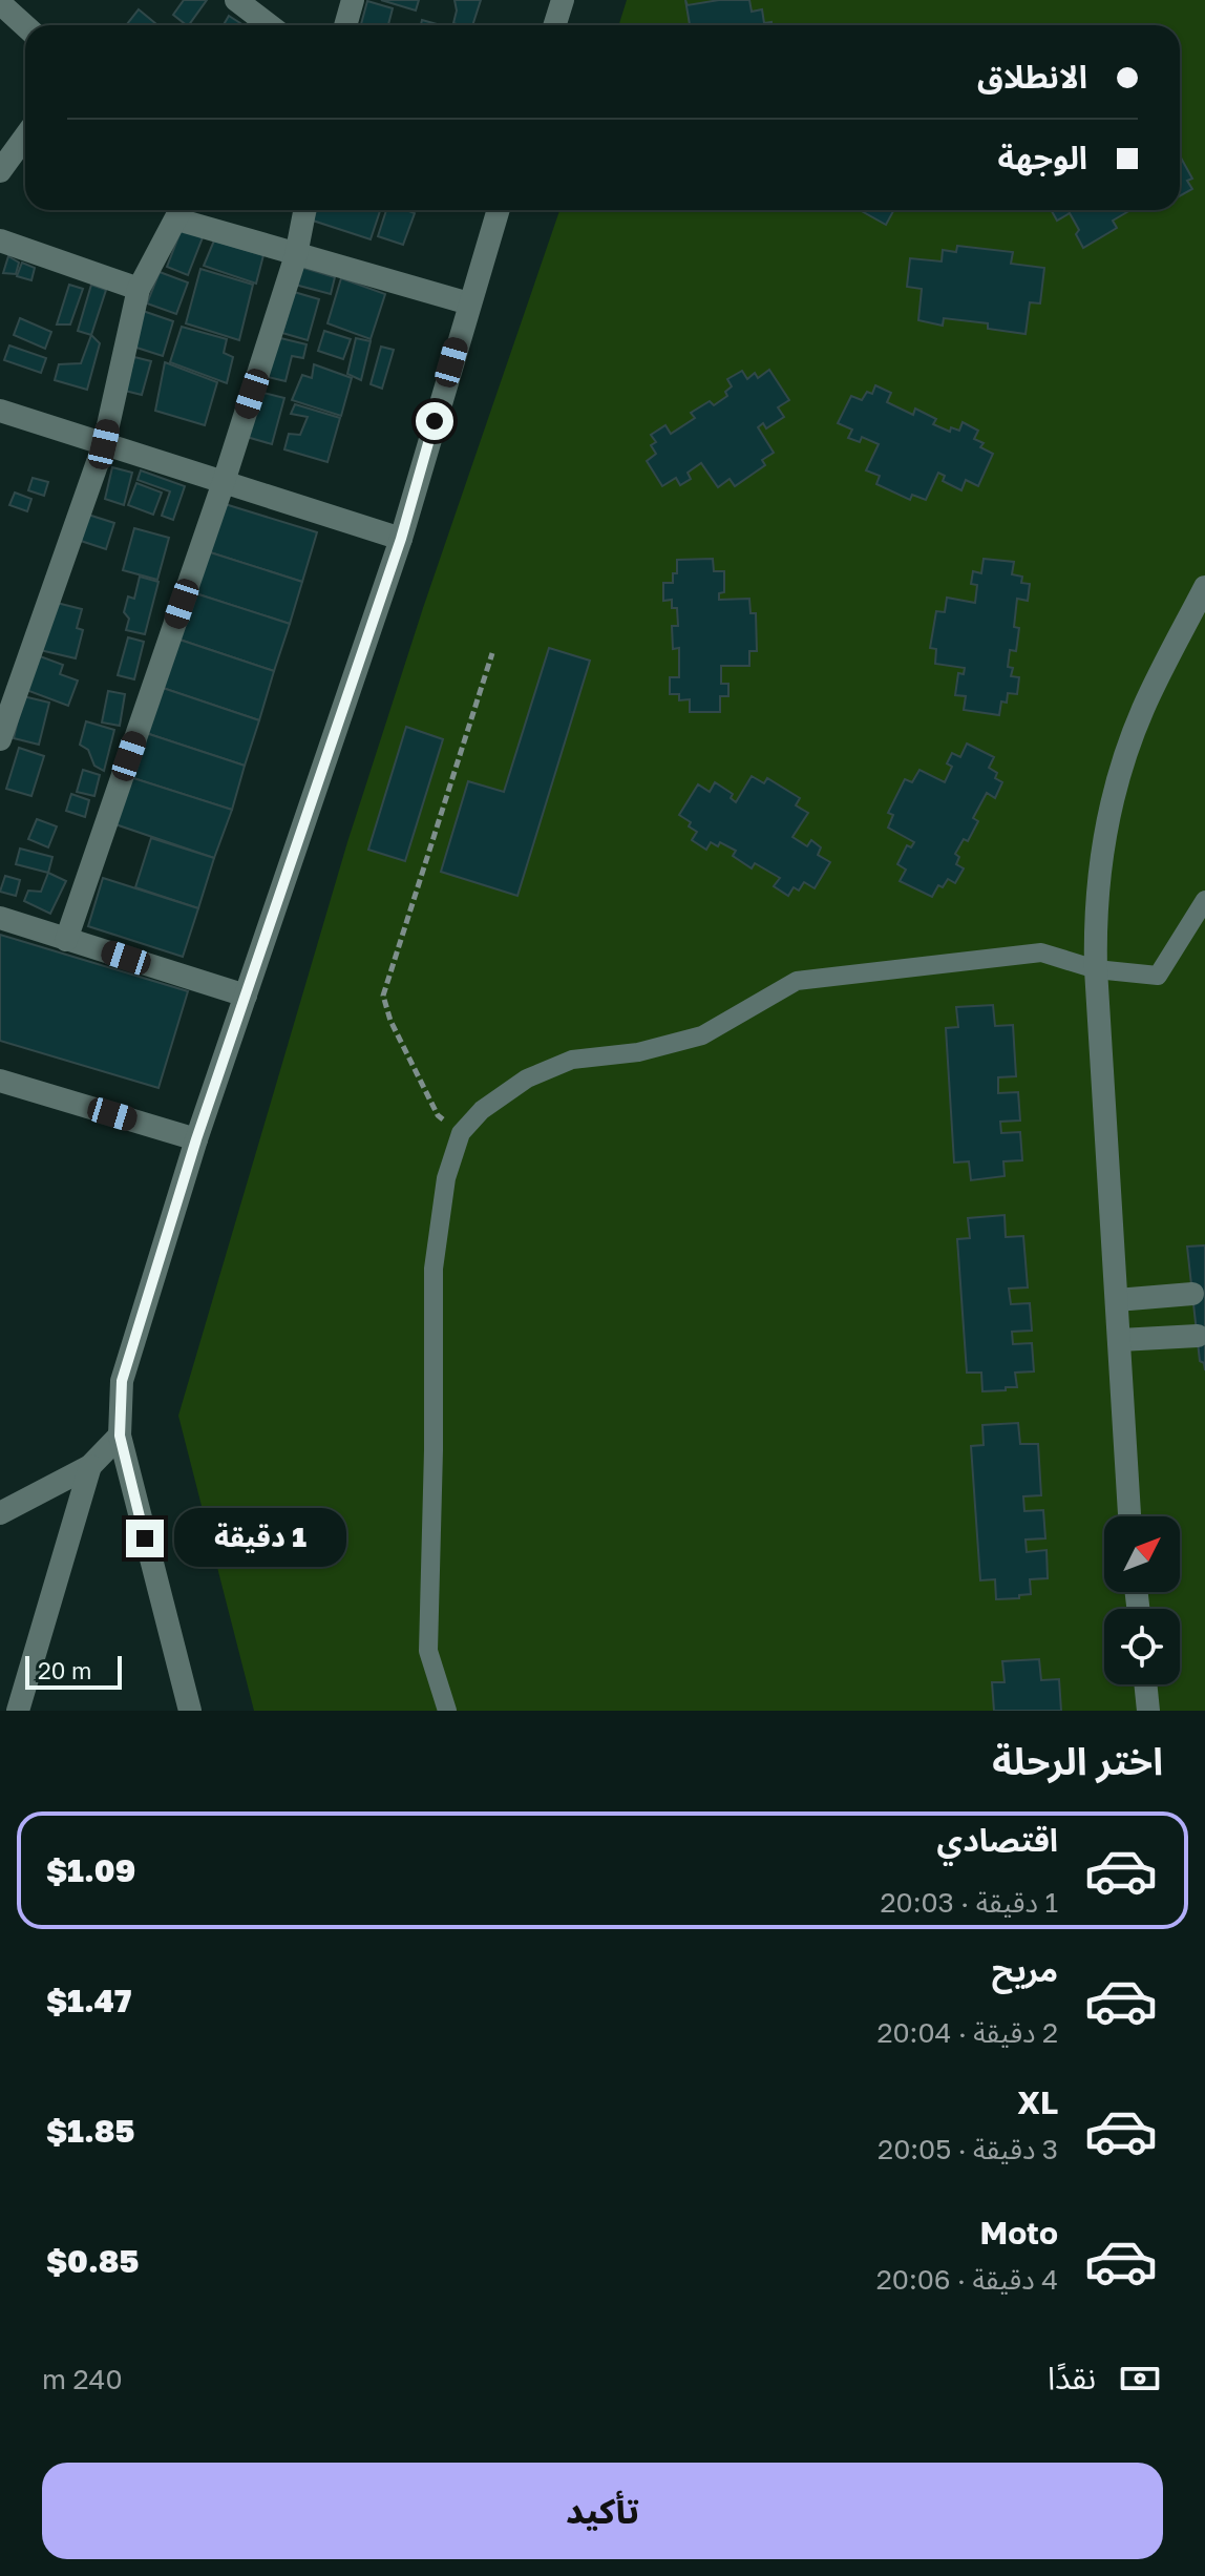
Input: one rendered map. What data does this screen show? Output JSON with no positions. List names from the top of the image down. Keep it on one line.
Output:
{"scale_bar":"20 m","north":"top right","page":{"banner":["الانطلاق","الوجهة"],"bubble":"1 دقيقة","scale":"20 m","heading":"اختر الرحلة","list":[{"name":"اقتصادي","note":"1 دقيقة · 20:03","value":"$1.09"},{"name":"مريح","note":"2 دقيقة · 20:04","value":"$1.47"},{"name":"XL","note":"3 دقيقة · 20:05","value":"$1.85"},{"name":"Moto","note":"4 دقيقة · 20:06","value":"$0.85"}],"pay":["نقدًا","240 m"],"buttons":"تأكيد"}}
